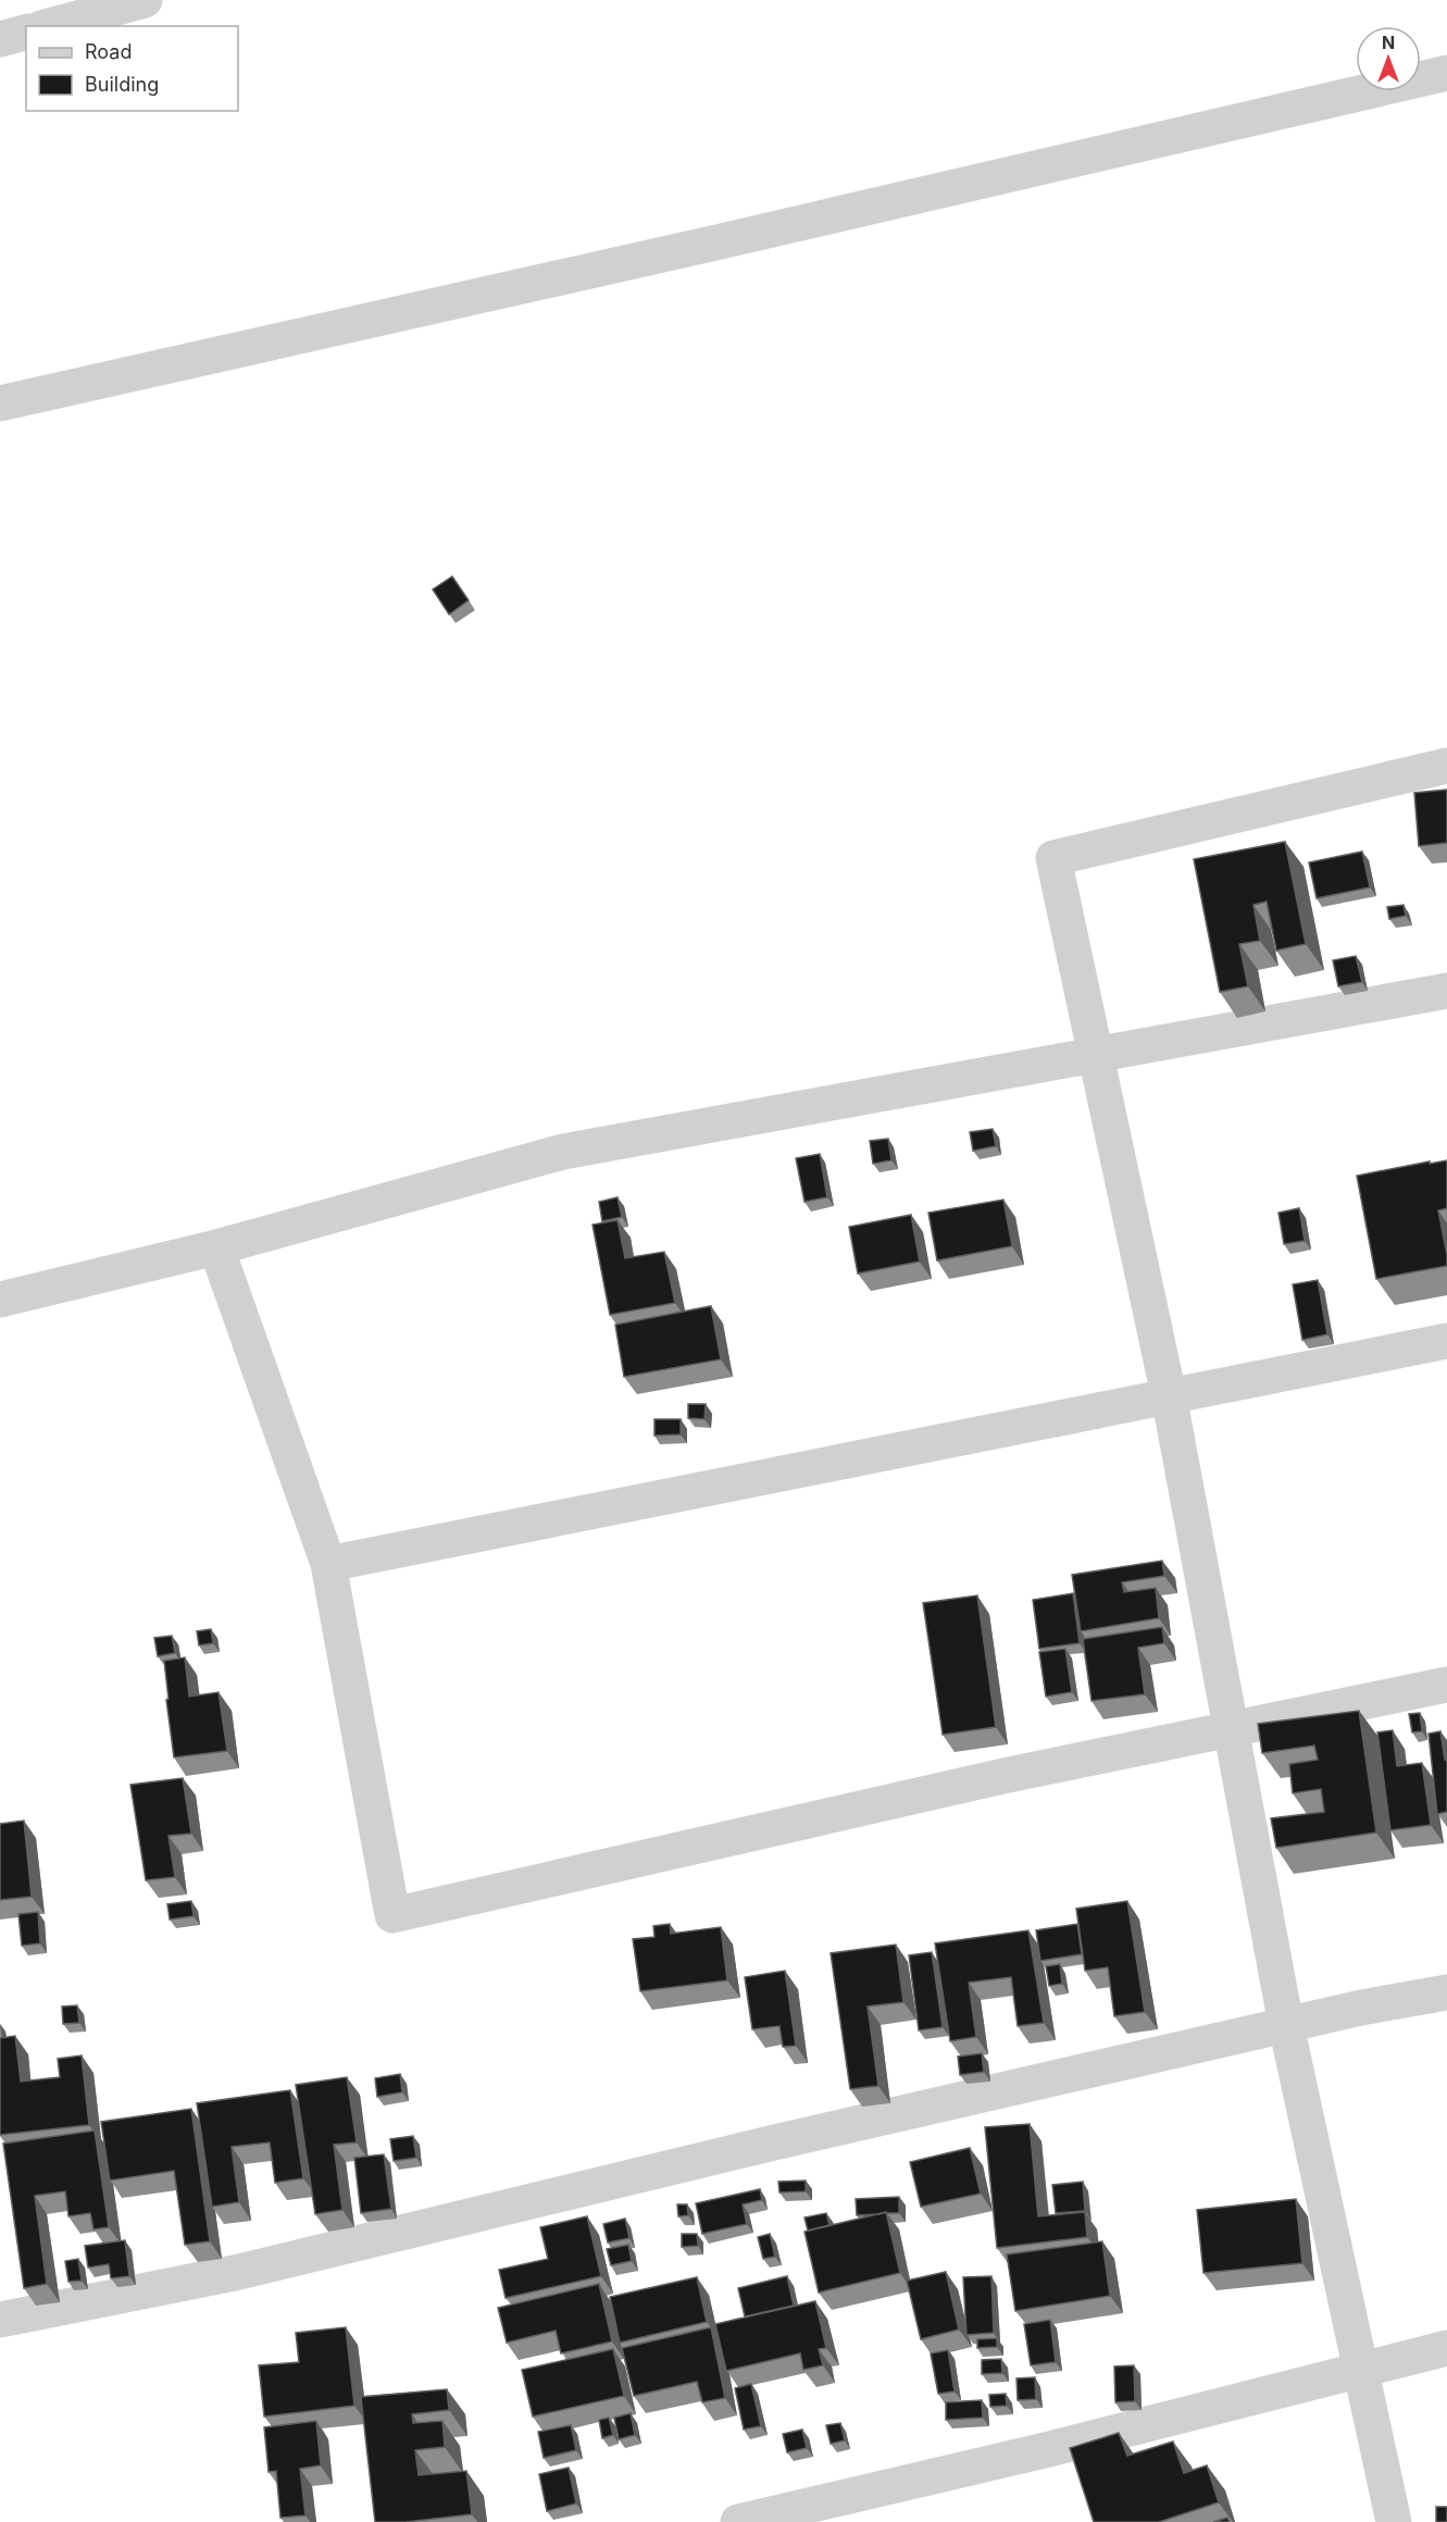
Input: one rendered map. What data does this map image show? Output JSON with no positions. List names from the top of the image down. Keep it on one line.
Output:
{"legend":["Road","Building"],"north":"top"}
